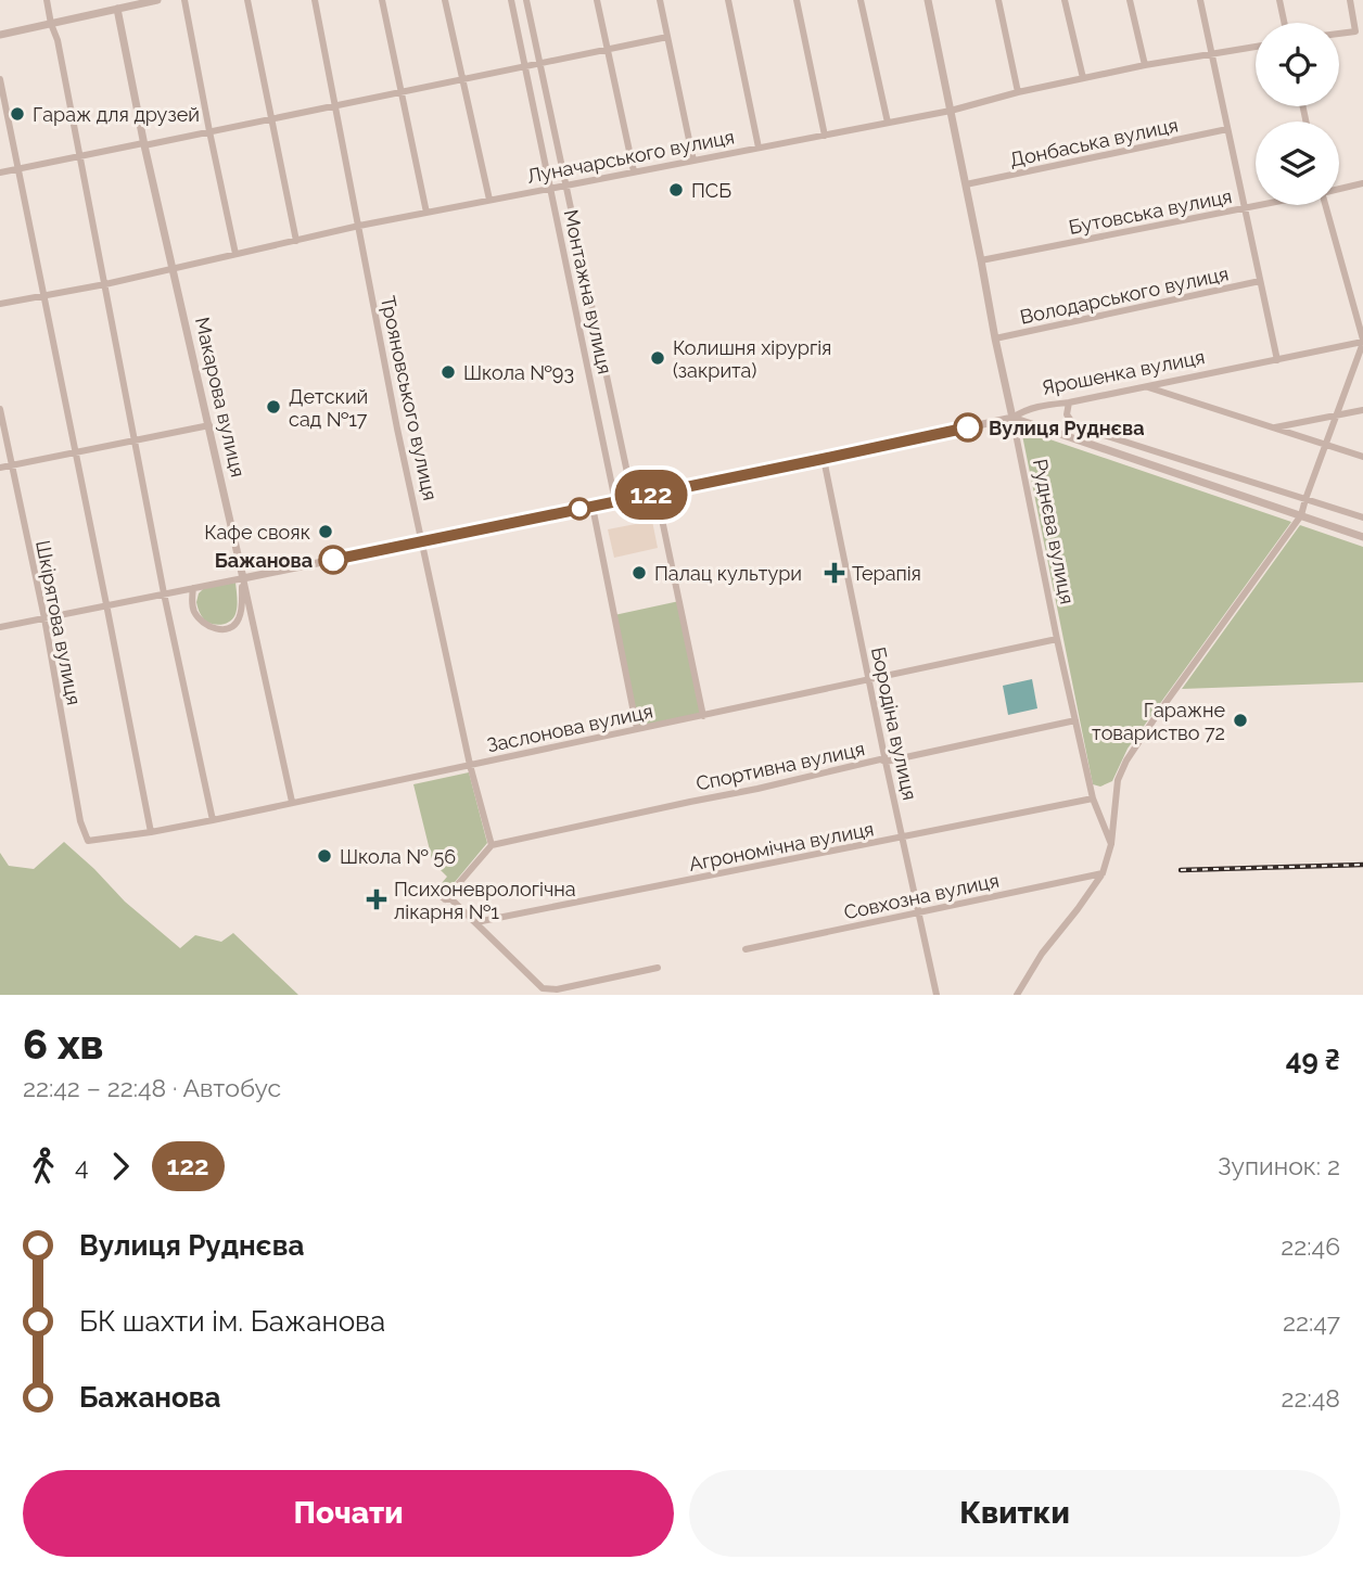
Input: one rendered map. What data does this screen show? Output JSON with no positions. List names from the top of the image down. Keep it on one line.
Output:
{"streets":{"street":["Донбаська вулиця","Луначарського вулиця","Бутовська вулиця","Монтажна вулиця","Володарського вулиця","Ярошенка вулиця","Макарова вулиця","Трояновського вулиця","Руднєва вулиця","Шкірятова вулиця","Бородіна вулиця","Заслонова вулиця","Спортивна вулиця","Агрономічна вулиця","Совхозна вулиця"]},"crossings":[["Донбаська вулиця","Руднєва вулиця"],["Луначарського вулиця","Монтажна вулиця"],["Луначарського вулиця","Макарова вулиця"],["Луначарського вулиця","Трояновського вулиця"],["Луначарського вулиця","Руднєва вулиця"],["Бутовська вулиця","Руднєва вулиця"],["Монтажна вулиця","Ярошенка вулиця"],["Володарського вулиця","Руднєва вулиця"],["Ярошенка вулиця","Макарова вулиця"],["Ярошенка вулиця","Трояновського вулиця"],["Ярошенка вулиця","Руднєва вулиця"],["Ярошенка вулиця","Шкірятова вулиця"],["Ярошенка вулиця","Бородіна вулиця"],["Макарова вулиця","Заслонова вулиця"],["Трояновського вулиця","Заслонова вулиця"],["Трояновського вулиця","Спортивна вулиця"],["Руднєва вулиця","Заслонова вулиця"],["Руднєва вулиця","Спортивна вулиця"],["Руднєва вулиця","Агрономічна вулиця"],["Шкірятова вулиця","Заслонова вулиця"],["Бородіна вулиця","Заслонова вулиця"],["Бородіна вулиця","Спортивна вулиця"],["Бородіна вулиця","Агрономічна вулиця"],["Бородіна вулиця","Совхозна вулиця"]],"places":{"other":["Гараж для друзей","ПСБ","Колишня хірургія (закрита)","Школа №93","Детский сад №17","Вулиця Руднєва","Кафе свояк","Бажанова","Палац культури","Гаражне товариство 72","Школа № 56"],"health":["Терапія","Психоневрологічна лікарня №1"]},"lines":["bus line 122"],"page":{"on_map":"122","heading":["6 хв","22:42 – 22:48 · Автобус","49 ₴"],"legs":["4","122","Зупинок: 2"],"list":[{"name":"Вулиця Руднєва","value":"22:46"},{"name":"БК шахти ім. Бажанова","value":"22:47"},{"name":"Бажанова","value":"22:48"}],"buttons":["Почати","Квитки"]}}
